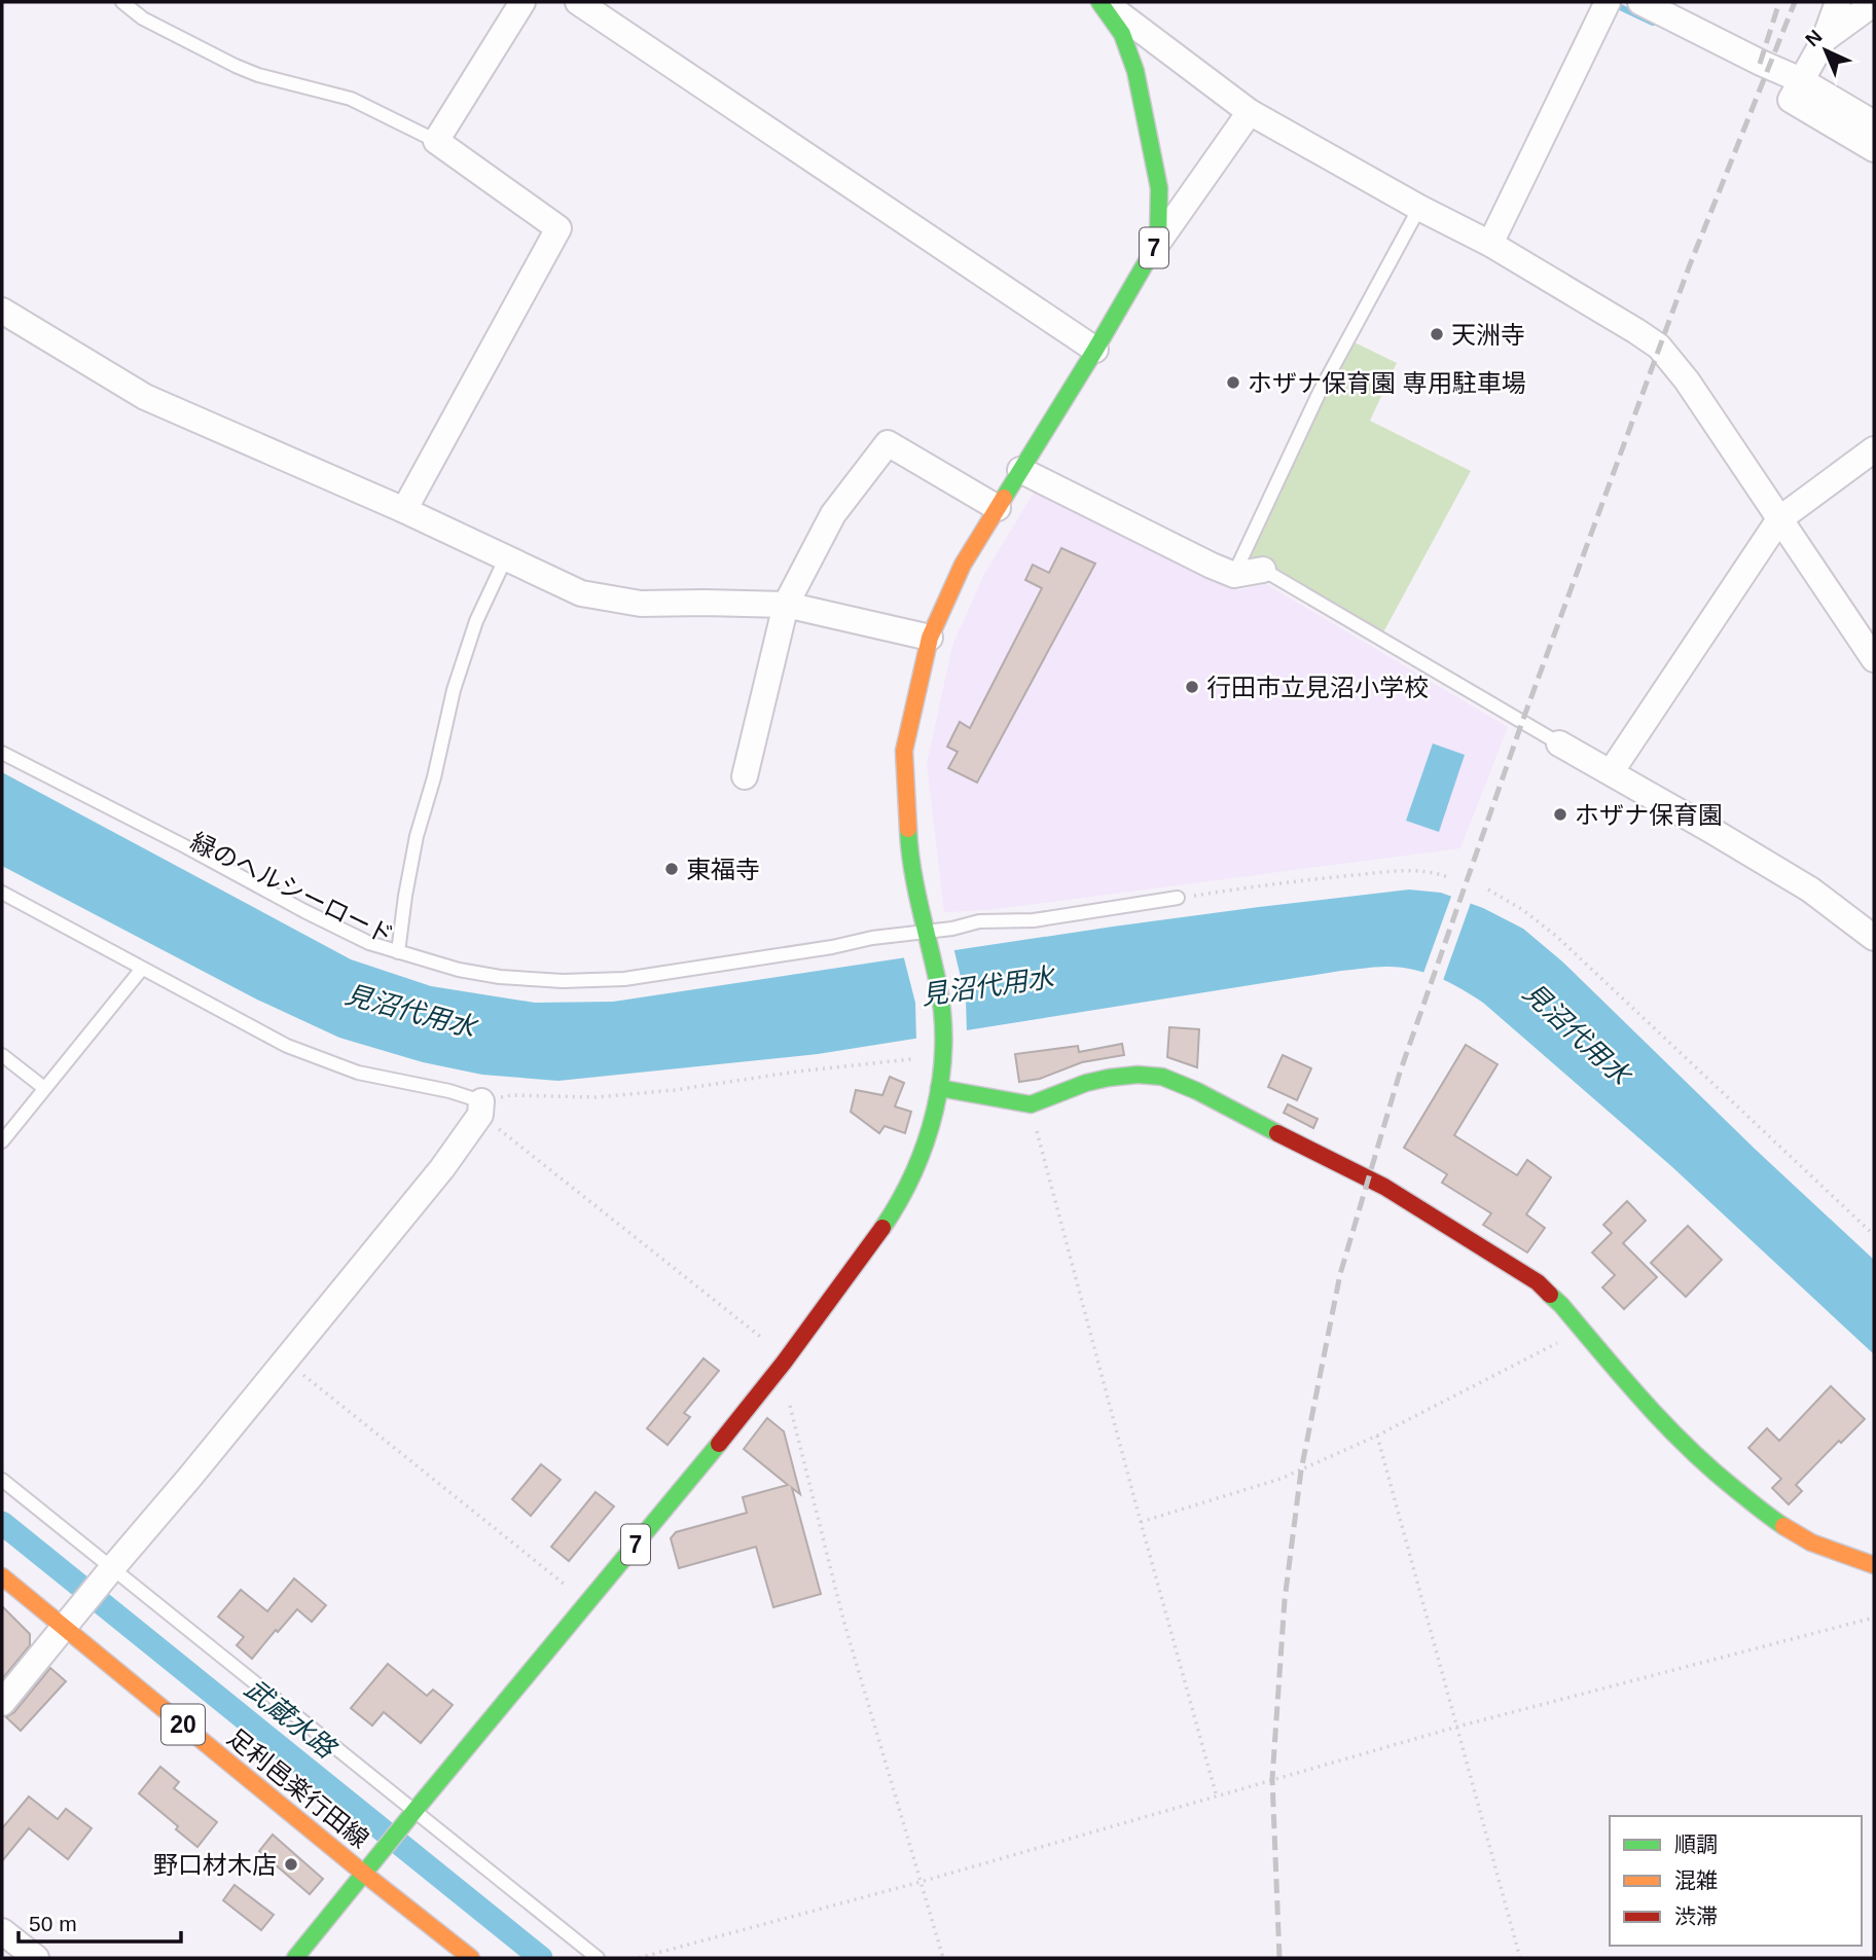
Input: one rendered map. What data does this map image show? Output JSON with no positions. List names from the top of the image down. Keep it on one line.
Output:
{"streets":{"main road":["7","20","足利邑楽行田線"]},"crossings":[["7","足利邑楽行田線"]],"water":["見沼代用水","武蔵水路"],"places":["天洲寺","ホザナ保育園 専用駐車場","行田市立見沼小学校","ホザナ保育園","東福寺","野口材木店"],"legend":["順調","混雑","渋滞"],"scale_bar":"50 m","north":"top left"}
